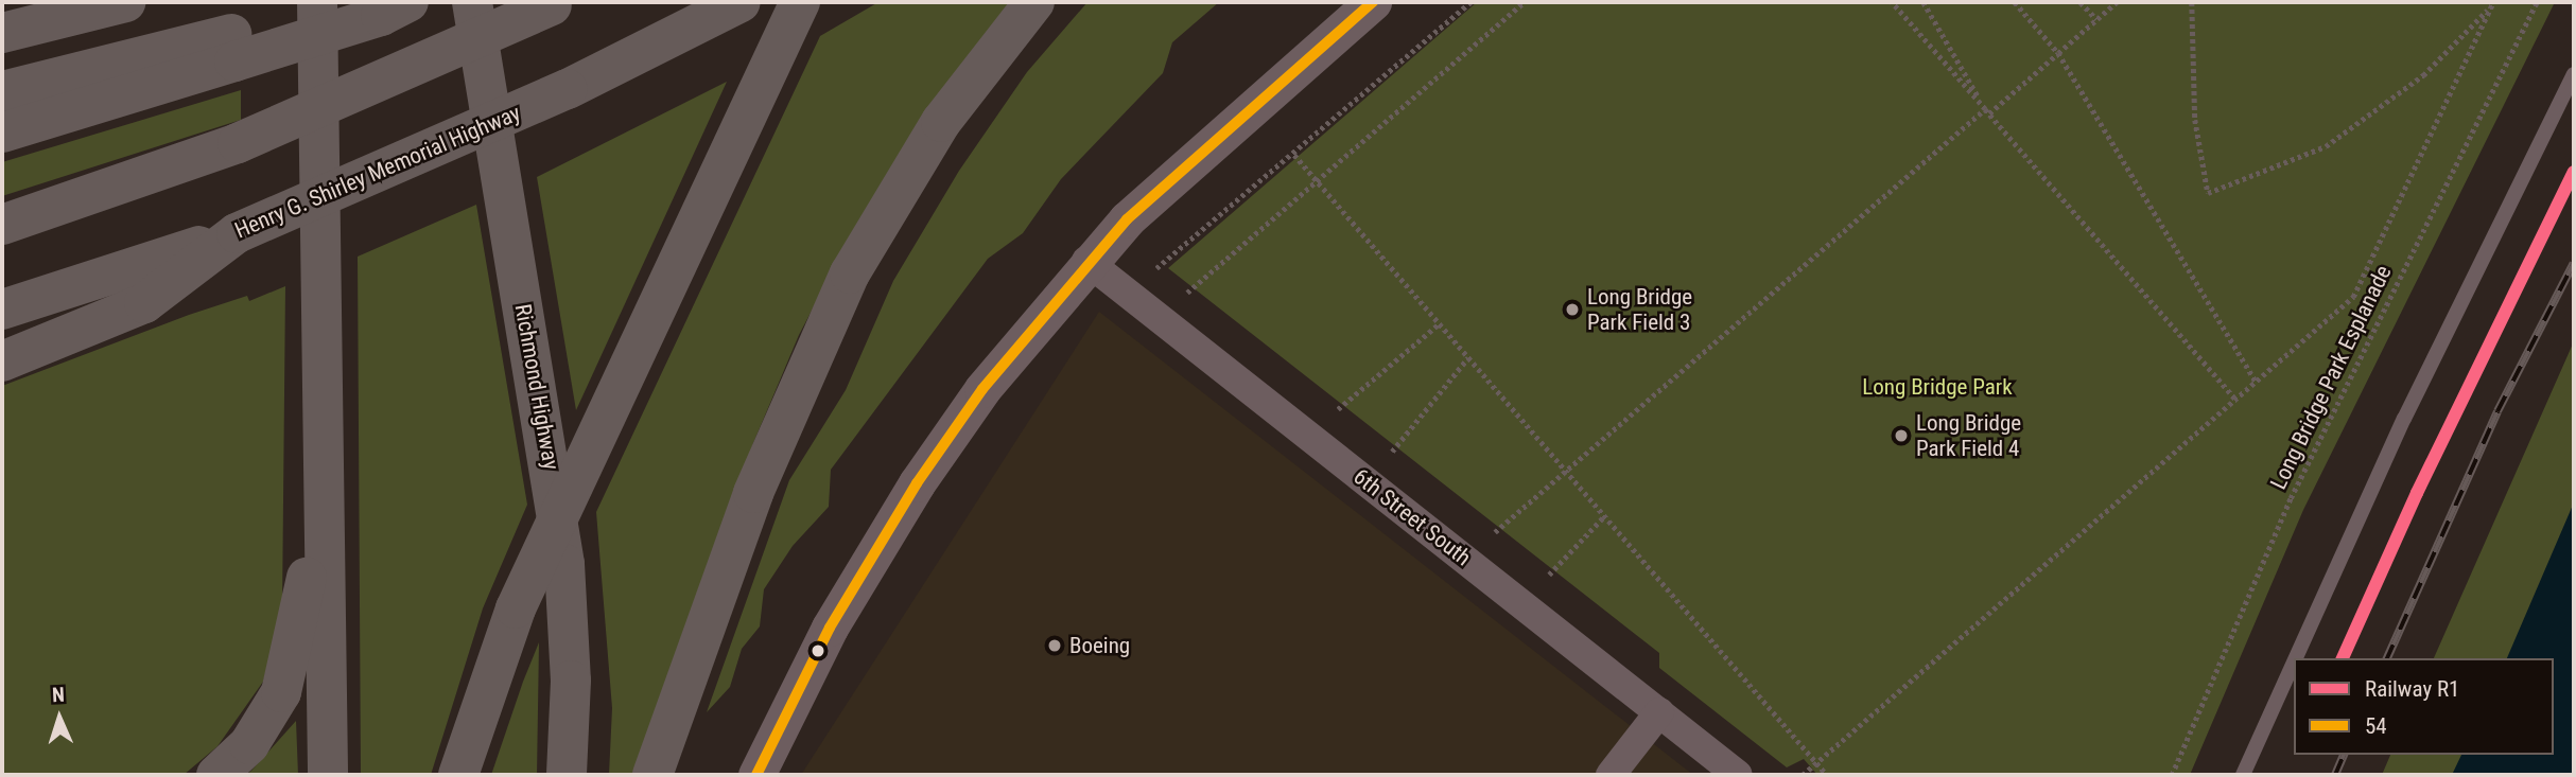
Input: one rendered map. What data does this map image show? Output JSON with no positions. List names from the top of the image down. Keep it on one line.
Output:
{"streets":{"highway":["Henry G. Shirley Memorial Highway","Richmond Highway"],"street":["6th Street South"],"path":["Long Bridge Park Esplanade"]},"parks":["Long Bridge Park"],"places":["Long Bridge Park Field 3","Long Bridge Park Field 4","Boeing"],"lines":["transit line 54","rail line R1"],"legend":["Railway R1","54"],"north":"top"}
